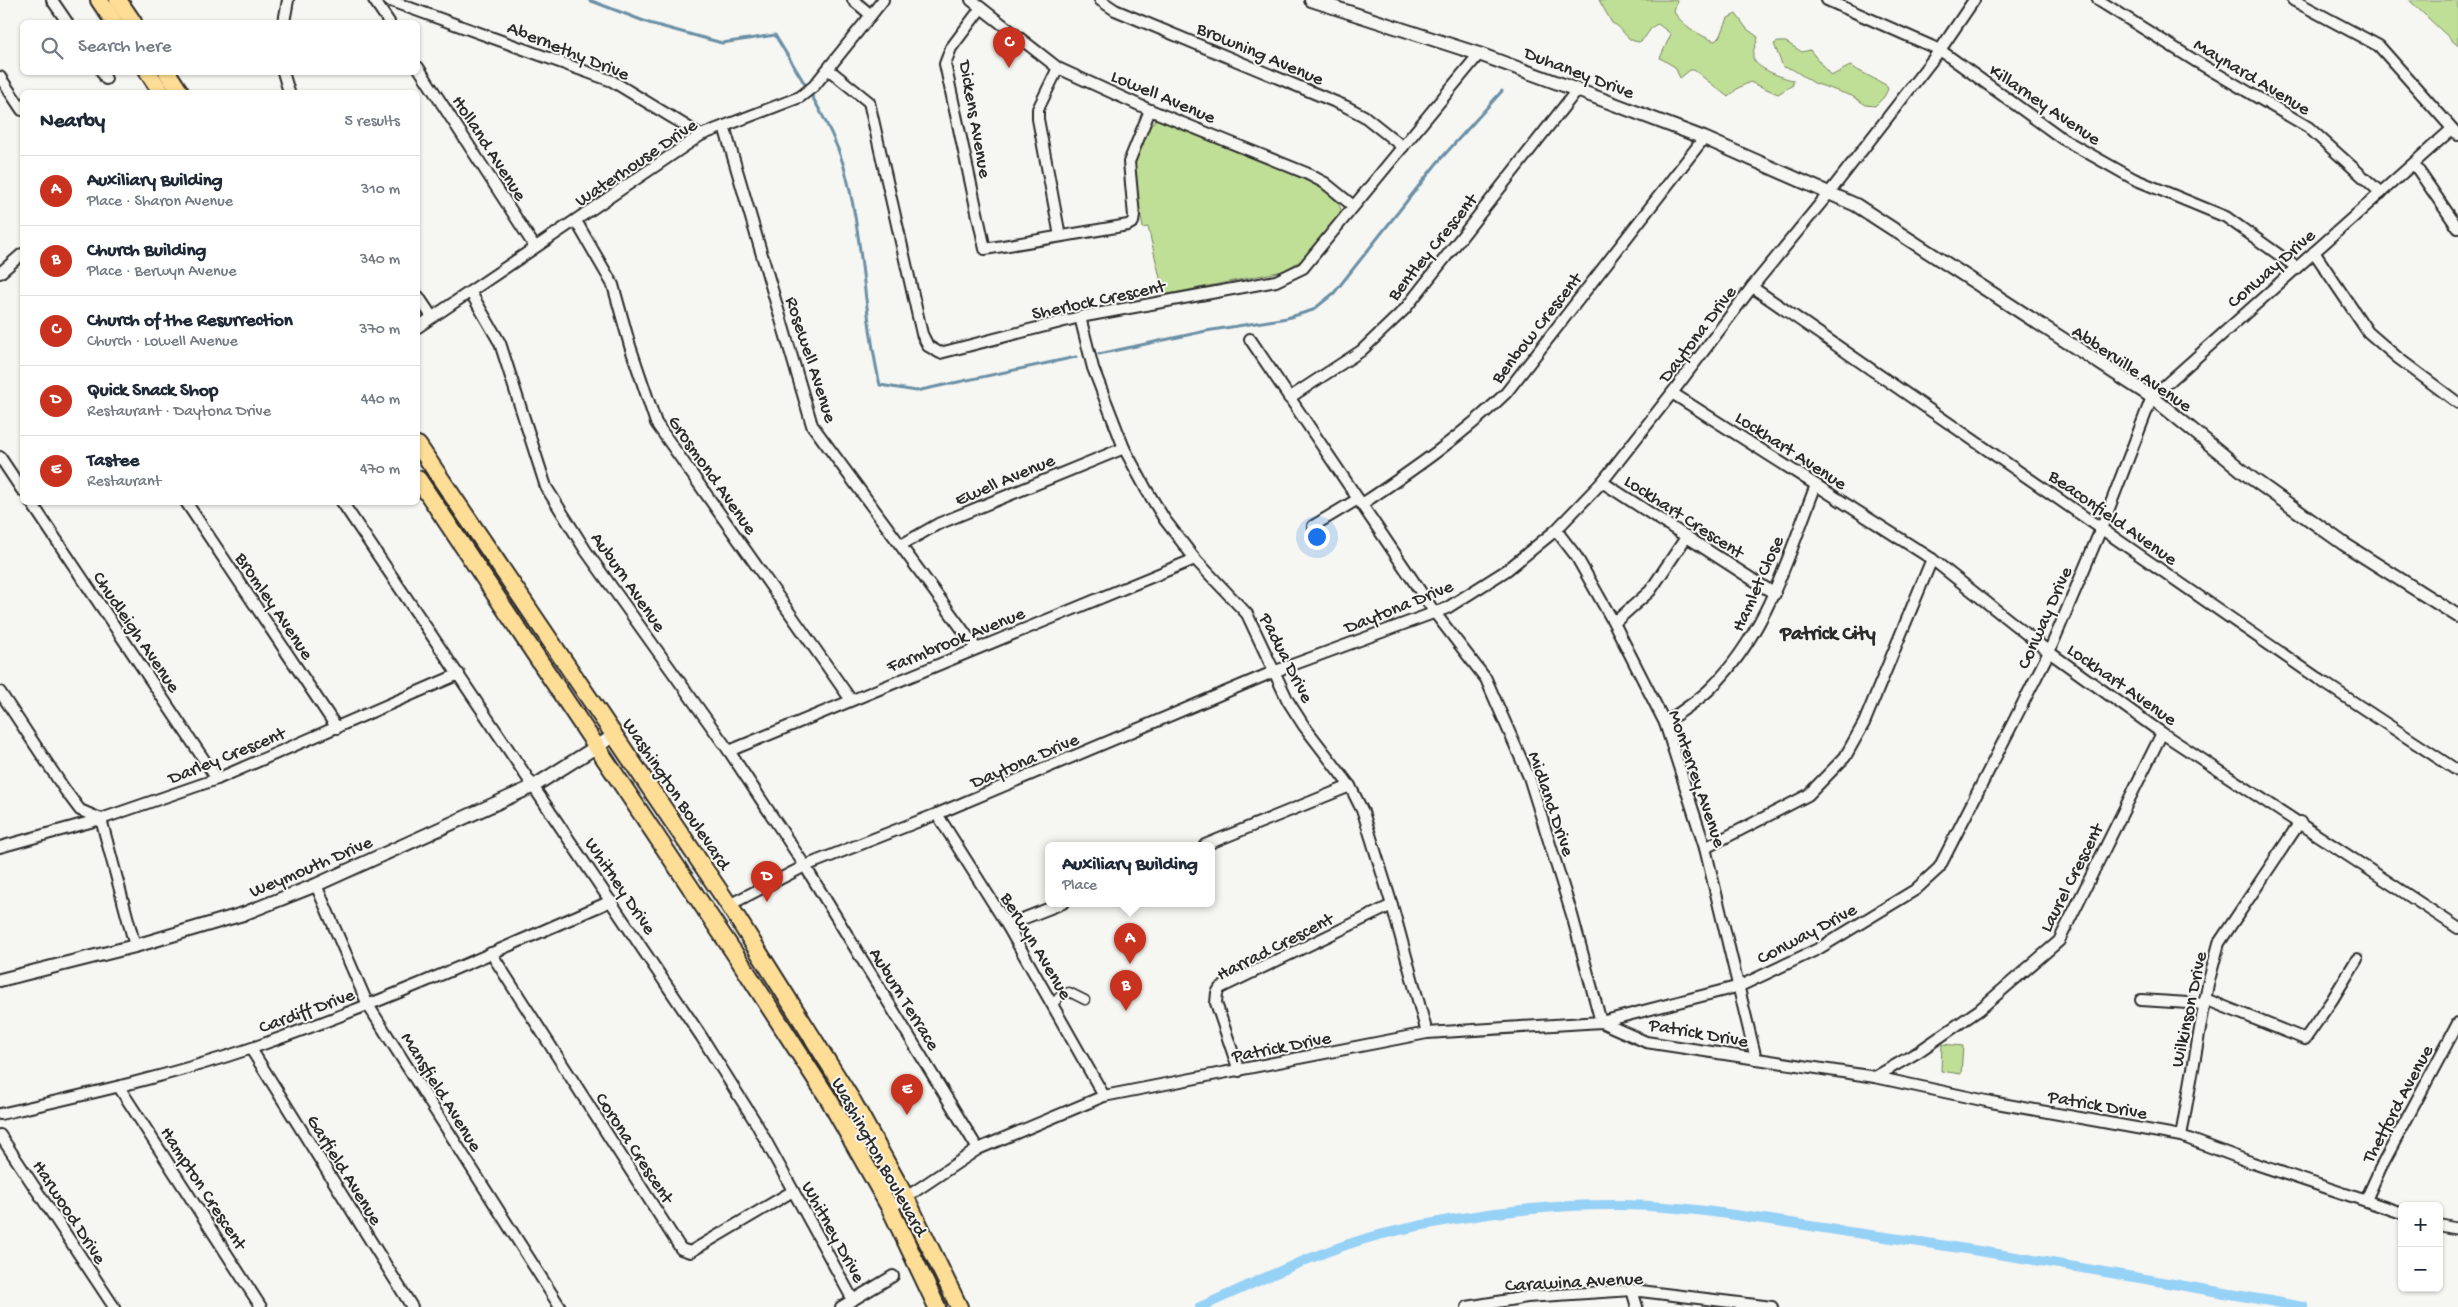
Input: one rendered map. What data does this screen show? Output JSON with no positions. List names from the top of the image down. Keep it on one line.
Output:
{"streets":{"highway":["Washington Boulevard"],"street":["Abernethy Drive","Browning Avenue","Duhaney Drive","Maynard Avenue","Lowell Avenue","Killarney Avenue","Dickens Avenue","Holland Avenue","Waterhouse Drive","Bentley Crescent","Conway Drive","Sherlock Crescent","Benbow Crescent","Daytona Drive","Rosewell Avenue","Abberville Avenue","Lockhart Avenue","Grosmond Avenue","Ewell Avenue","Lockhart Crescent","Beaconfield Avenue","Auburn Avenue","Hamlet Close","Bromley Avenue","Chudleigh Avenue","Farmbrook Avenue","Padua Drive","Darley Crescent","Monterrey Avenue","Midland Drive","Weymouth Drive","Laurel Crescent","Whitney Drive","Berwyn Avenue","Harrad Crescent","Auburn Terrace","Cardiff Drive","Wilkinson Drive","Patrick Drive","Mansfield Avenue","Thetford Avenue","Corona Crescent","Garfield Avenue","Hampton Crescent","Harwood Drive","Carawina Avenue"]},"crossings":[["Abernethy Drive","Waterhouse Drive"],["Browning Avenue","Sherlock Crescent"],["Duhaney Drive","Bentley Crescent"],["Duhaney Drive","Sherlock Crescent"],["Duhaney Drive","Benbow Crescent"],["Duhaney Drive","Daytona Drive"],["Duhaney Drive","Abberville Avenue"],["Maynard Avenue","Conway Drive"],["Lowell Avenue","Dickens Avenue"],["Lowell Avenue","Sherlock Crescent"],["Killarney Avenue","Conway Drive"],["Killarney Avenue","Daytona Drive"],["Holland Avenue","Waterhouse Drive"],["Waterhouse Drive","Sherlock Crescent"],["Waterhouse Drive","Rosewell Avenue"],["Waterhouse Drive","Grosmond Avenue"],["Waterhouse Drive","Auburn Avenue"],["Bentley Crescent","Midland Drive"],["Conway Drive","Abberville Avenue"],["Conway Drive","Lockhart Avenue"],["Conway Drive","Beaconfield Avenue"],["Conway Drive","Monterrey Avenue"],["Conway Drive","Midland Drive"],["Conway Drive","Patrick Drive"],["Sherlock Crescent","Padua Drive"],["Benbow Crescent","Midland Drive"],["Daytona Drive","Abberville Avenue"],["Daytona Drive","Lockhart Avenue"],["Daytona Drive","Lockhart Crescent"],["Daytona Drive","Beaconfield Avenue"],["Daytona Drive","Auburn Avenue"],["Daytona Drive","Padua Drive"],["Daytona Drive","Monterrey Avenue"],["Daytona Drive","Washington Boulevard"],["Daytona Drive","Midland Drive"],["Daytona Drive","Berwyn Avenue"],["Daytona Drive","Auburn Terrace"],["Rosewell Avenue","Ewell Avenue"],["Rosewell Avenue","Farmbrook Avenue"],["Lockhart Avenue","Hamlet Close"],["Lockhart Avenue","Laurel Crescent"],["Lockhart Avenue","Wilkinson Drive"],["Grosmond Avenue","Farmbrook Avenue"],["Ewell Avenue","Padua Drive"],["Lockhart Crescent","Hamlet Close"],["Auburn Avenue","Farmbrook Avenue"],["Auburn Avenue","Auburn Terrace"],["Hamlet Close","Monterrey Avenue"],["Bromley Avenue","Darley Crescent"],["Chudleigh Avenue","Darley Crescent"],["Farmbrook Avenue","Padua Drive"],["Padua Drive","Harrad Crescent"],["Padua Drive","Patrick Drive"],["Darley Crescent","Whitney Drive"],["Monterrey Avenue","Patrick Drive"],["Washington Boulevard","Weymouth Drive"],["Washington Boulevard","Patrick Drive"],["Midland Drive","Patrick Drive"],["Weymouth Drive","Whitney Drive"],["Weymouth Drive","Mansfield Avenue"],["Laurel Crescent","Patrick Drive"],["Whitney Drive","Cardiff Drive"],["Whitney Drive","Corona Crescent"],["Berwyn Avenue","Patrick Drive"],["Harrad Crescent","Patrick Drive"],["Auburn Terrace","Patrick Drive"],["Cardiff Drive","Mansfield Avenue"],["Cardiff Drive","Corona Crescent"],["Cardiff Drive","Garfield Avenue"],["Cardiff Drive","Hampton Crescent"],["Wilkinson Drive","Patrick Drive"],["Patrick Drive","Thetford Avenue"]],"districts":["Patrick City"],"page":{"search":"Search here","pins":["C","D","A","B","E"],"heading":["Nearby","5 results"],"list":[{"mark":"A","name":"Auxiliary Building","note":"Place · Sharon Avenue","value":"310 m"},{"mark":"B","name":"Church Building","note":"Place · Berwyn Avenue","value":"340 m"},{"mark":"C","name":"Church of the Resurrection","note":"Church · Lowell Avenue","value":"370 m"},{"mark":"D","name":"Quick Snack Shop","note":"Restaurant · Daytona Drive","value":"440 m"},{"mark":"E","name":"Tastee","note":"Restaurant","value":"470 m"}],"popup":["Auxiliary Building","Place"],"map_buttons":["+","−"]}}
